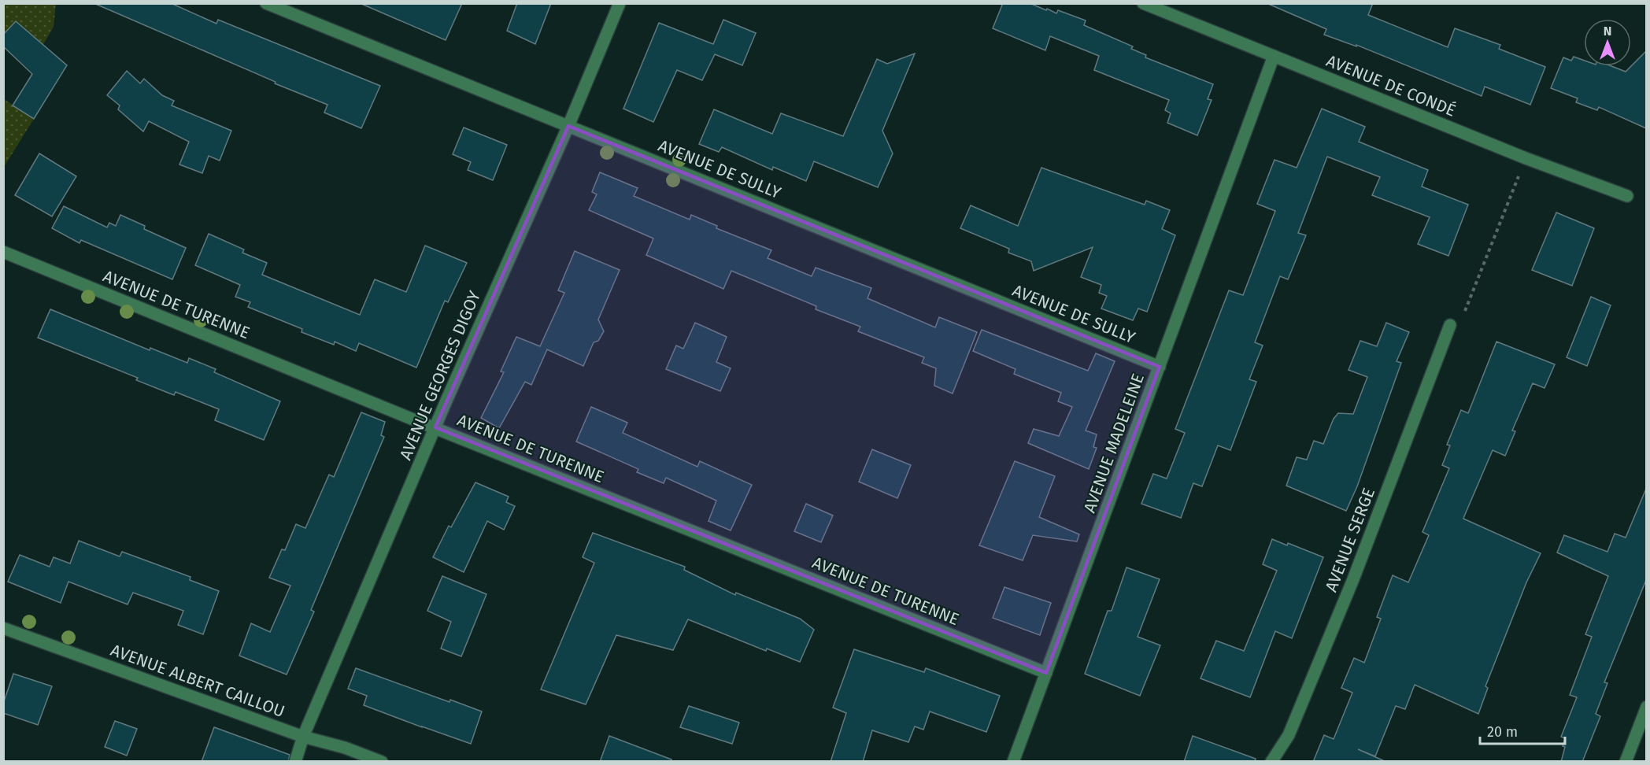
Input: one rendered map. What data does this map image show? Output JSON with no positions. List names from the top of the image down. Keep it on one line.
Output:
{"streets":{"street":["AVENUE DE CONDÉ","AVENUE DE SULLY","AVENUE DE TURENNE","AVENUE GEORGES DIGOY","AVENUE MADELEINE","AVENUE SERGE","AVENUE ALBERT CAILLOU"]},"crossings":[["AVENUE DE CONDÉ","AVENUE MADELEINE"],["AVENUE DE SULLY","AVENUE GEORGES DIGOY"],["AVENUE DE SULLY","AVENUE MADELEINE"],["AVENUE DE TURENNE","AVENUE GEORGES DIGOY"],["AVENUE DE TURENNE","AVENUE MADELEINE"],["AVENUE GEORGES DIGOY","AVENUE ALBERT CAILLOU"]],"scale_bar":"20 m","north":"top"}
